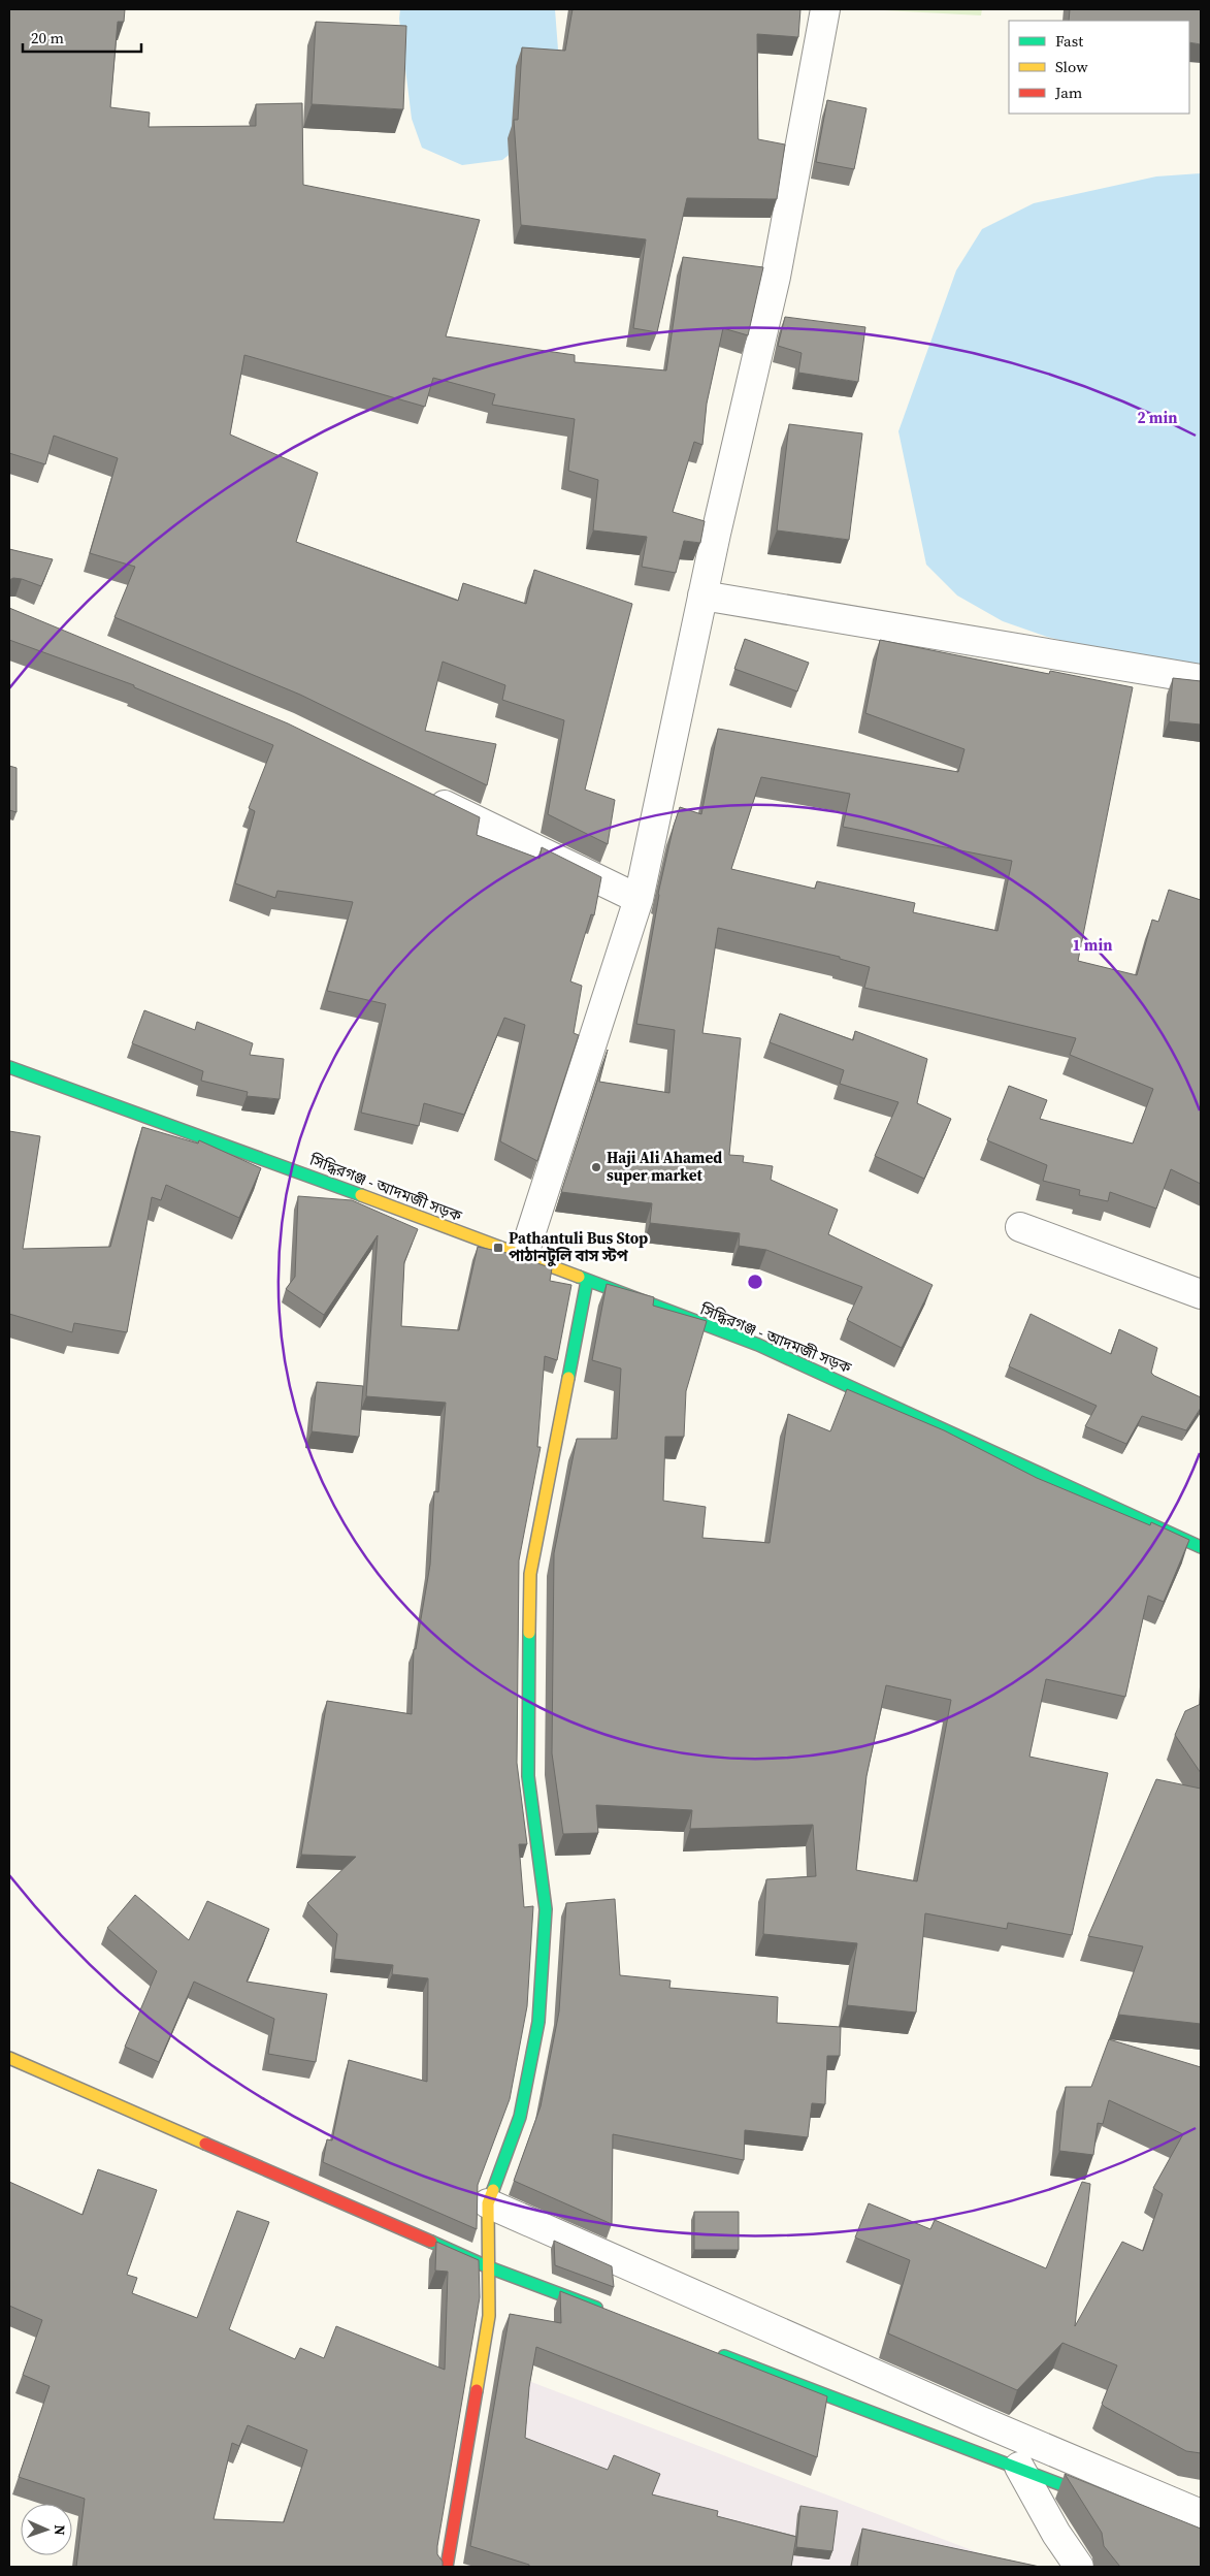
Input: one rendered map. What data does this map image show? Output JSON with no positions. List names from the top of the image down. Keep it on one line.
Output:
{"streets":{"main road":["সিদ্ধিরগঞ্জ - আদমজী সড়ক"]},"places":{"other":["Haji Ali Ahamed super market"],"transit":["Pathantuli Bus Stop পাঠানটুলি বাস স্টপ"]},"legend":["Fast","Slow","Jam"],"scale_bar":"20 m","north":"right","rings":["2 min","1 min"]}
